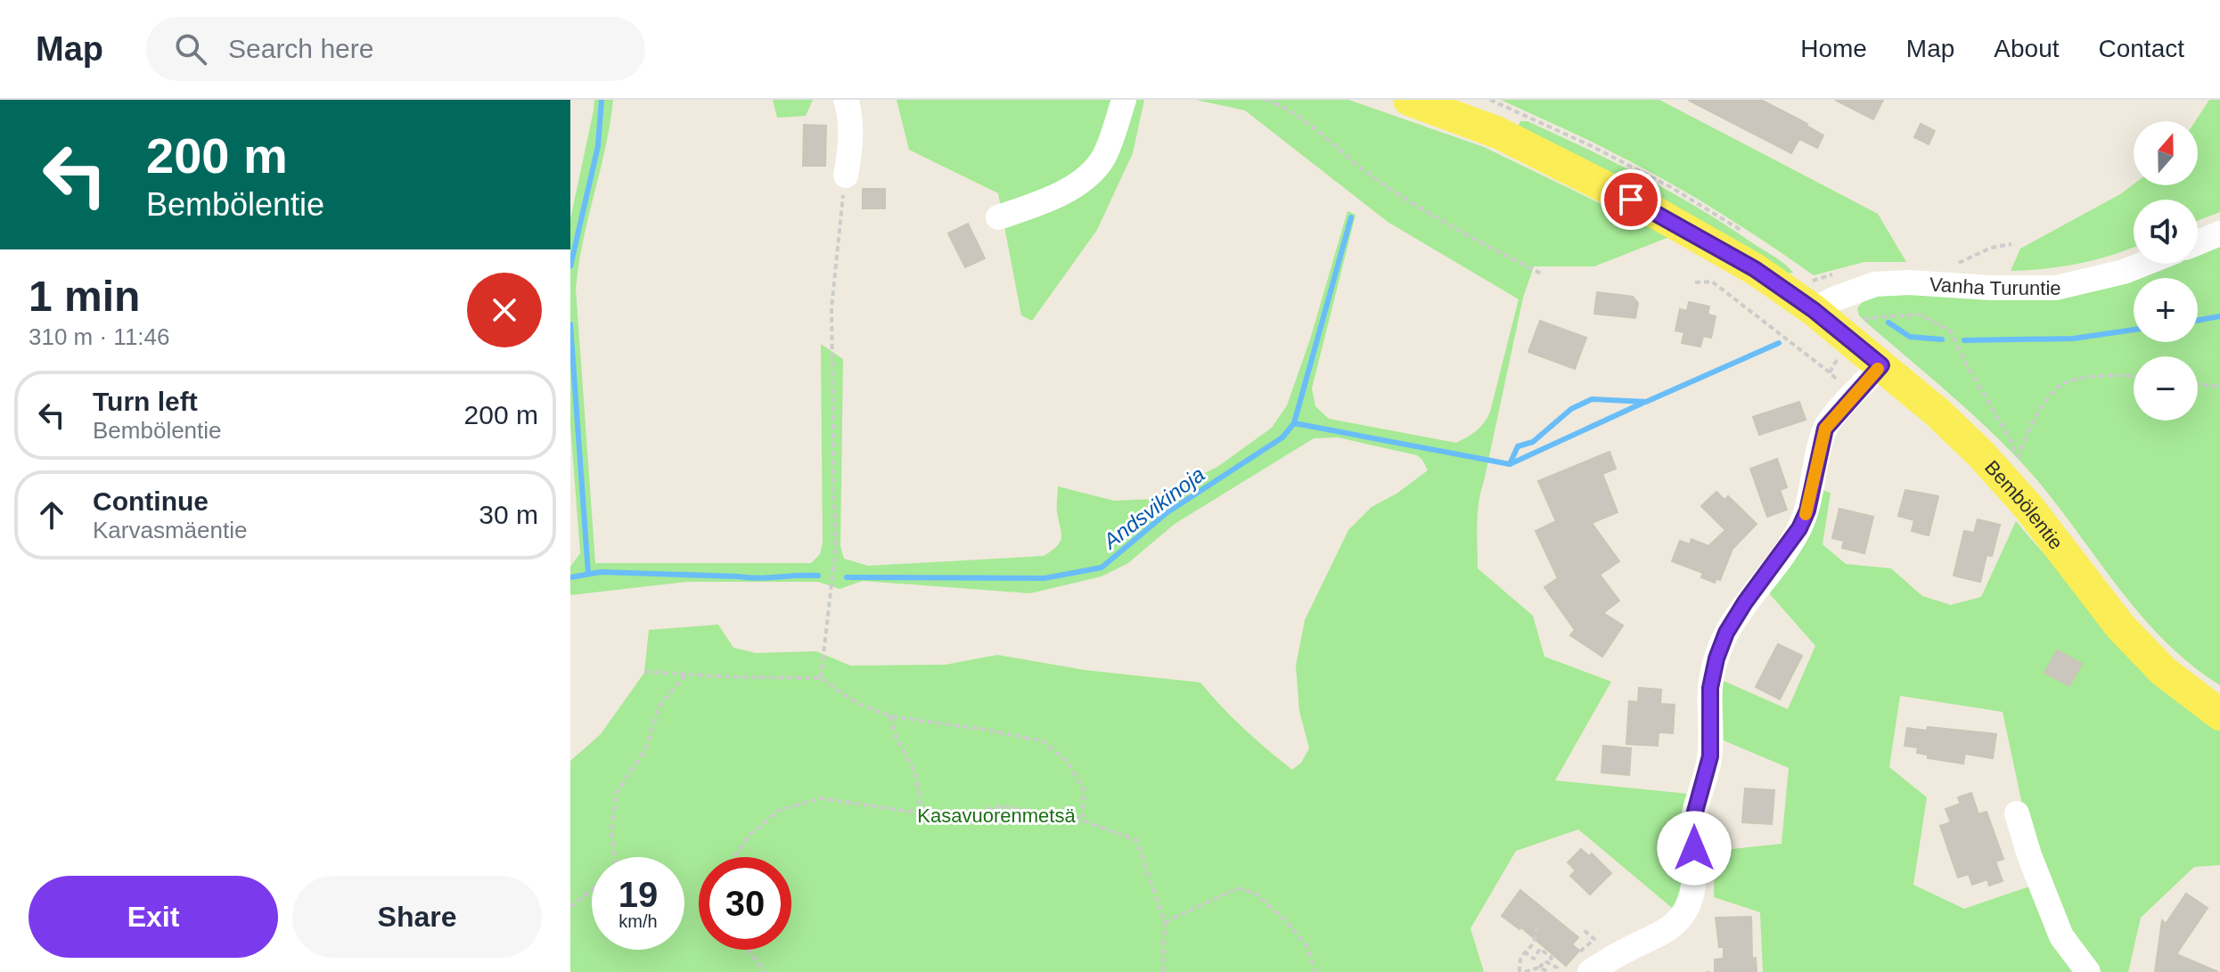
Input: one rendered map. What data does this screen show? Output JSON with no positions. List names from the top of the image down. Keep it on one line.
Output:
{"streets":{"main road":["Bembölentie"],"street":["Vanha Turuntie"]},"crossings":[["Vanha Turuntie","Bembölentie"]],"water":["Andsvikinoja"],"parks":["Kasavuorenmetsä"],"north":"top","page":{"header":"Map","search":"Search here","nav":["Home","Map","About","Contact"],"turn":["200 m","Bembölentie"],"map_buttons":["+","−"],"heading":["1 min","310 m · 11:46"],"list":[{"name":"Turn left","note":"Bembölentie","value":"200 m"},{"name":"Continue","note":"Karvasmäentie","value":"30 m"}],"speed":"19 km/h","limit":"30","buttons":["Exit","Share"]}}
